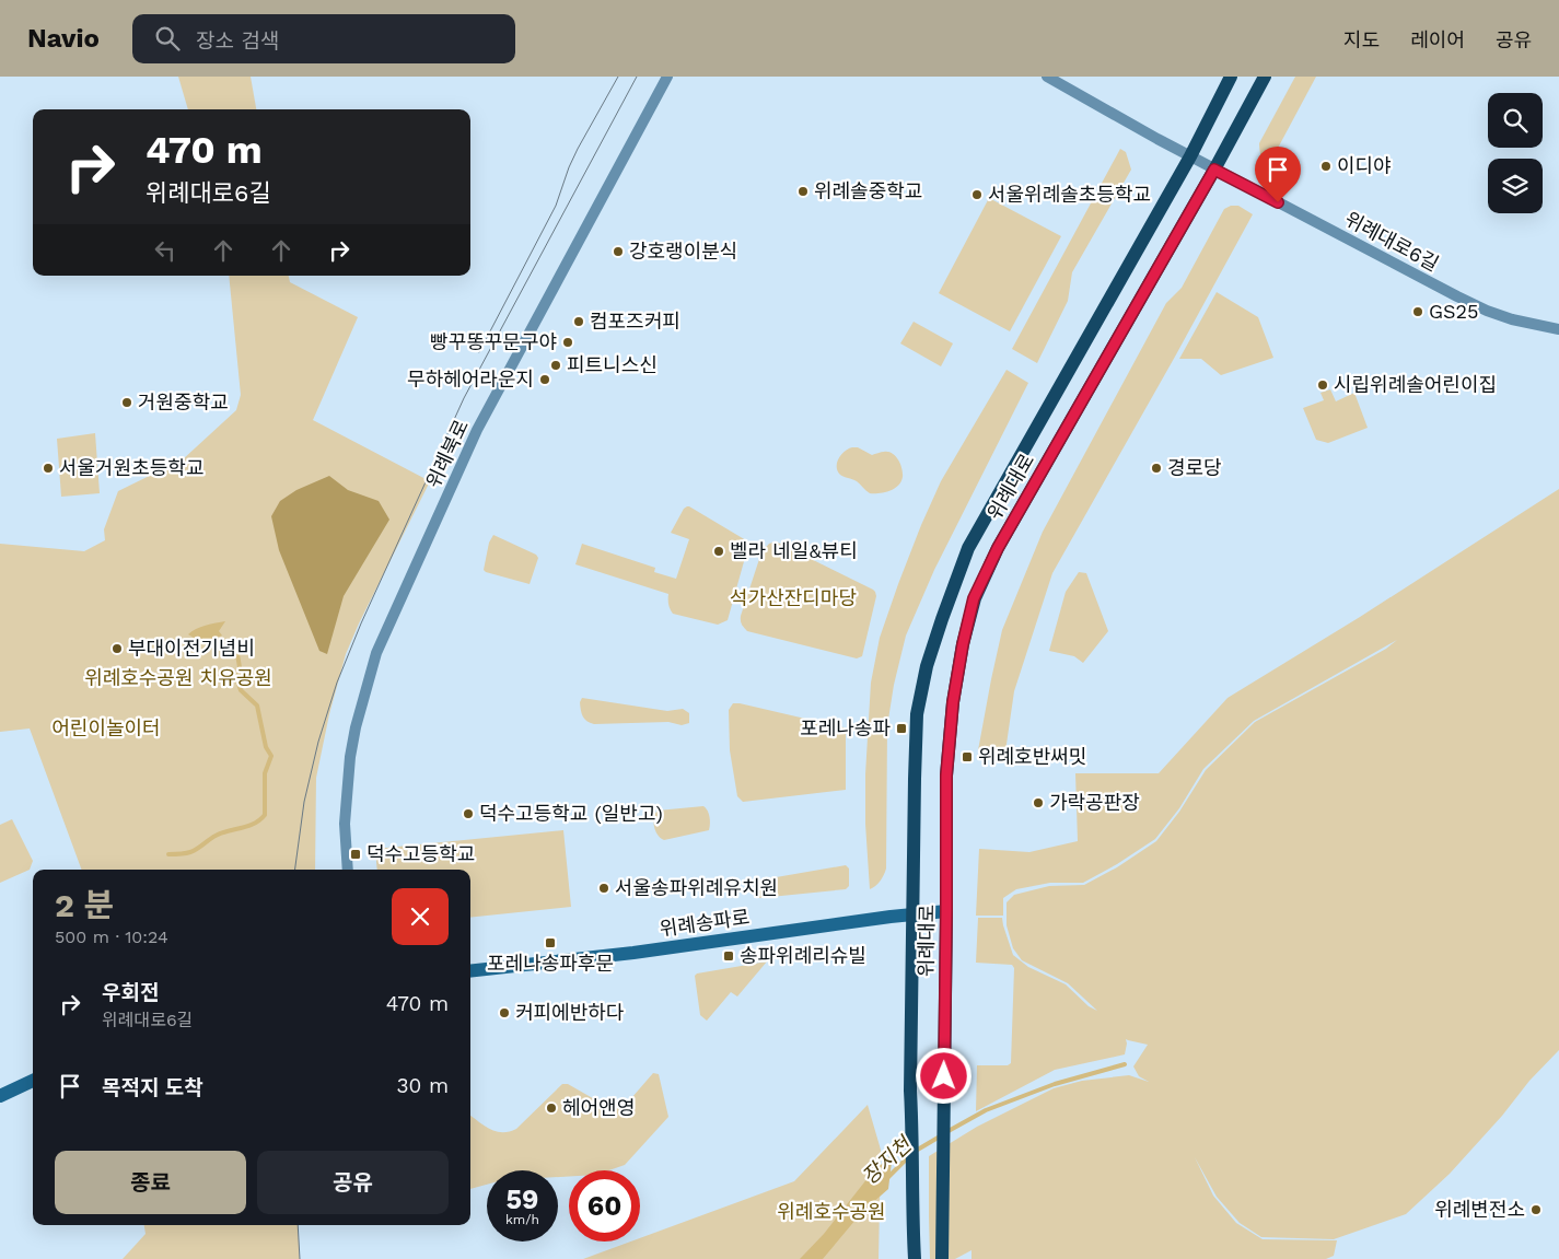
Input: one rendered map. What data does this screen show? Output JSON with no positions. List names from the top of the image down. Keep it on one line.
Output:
{"streets":{"main road":["위례대로","위례송파로"],"street":["위례대로6길","위례북로"]},"crossings":[["위례대로6길","위례대로"],["위례대로","위례송파로"]],"water":["장지천"],"parks":["석가산잔디마당","위례호수공원 치유공원","어린이놀이터","위례호수공원"],"places":{"other":["이디야","위례솔중학교","서울위례솔초등학교","강호랭이분식","GS25","컴포즈커피","빵꾸똥꾸문구야","피트니스신","무하헤어라운지","시립위례솔어린이집","거원중학교","서울거원초등학교","경로당","벨라 네일&뷰티","부대이전기념비","가락공판장","덕수고등학교 (일반고)","서울송파위례유치원","커피에반하다","헤어앤영","위례변전소"],"transit":["포레나송파","위례호반써밋","덕수고등학교","포레나송파후문","송파위례리슈빌"]},"page":{"header":"Navio","search":"장소 검색","nav":["지도","레이어","공유"],"turn":["470 m","위례대로6길"],"heading":["2 분","500 m · 10:24"],"list":[{"name":"우회전","note":"위례대로6길","value":"470 m"},{"name":"목적지 도착","value":"30 m"}],"buttons":["종료","공유"],"speed":"59 km/h","limit":"60"}}
